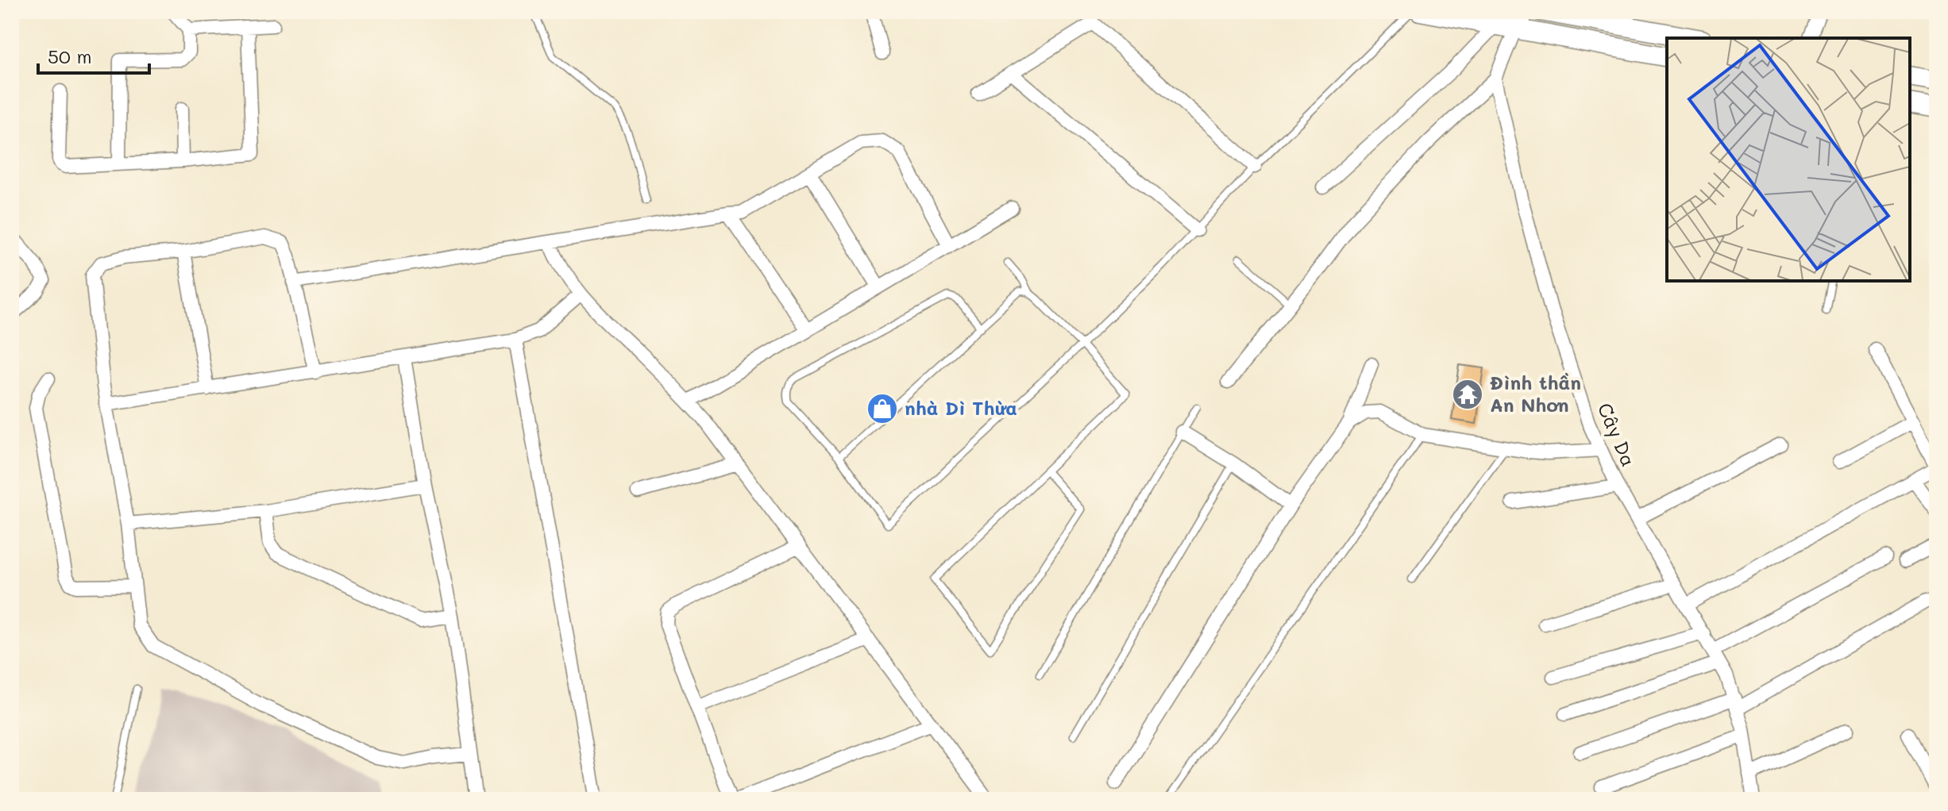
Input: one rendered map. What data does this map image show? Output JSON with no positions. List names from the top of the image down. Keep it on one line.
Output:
{"streets":{"street":["Cây Da"]},"places":{"temple":["Đình thần An Nhơn"],"shop":["nhà Dì Thừa"]},"scale_bar":"50 m"}
